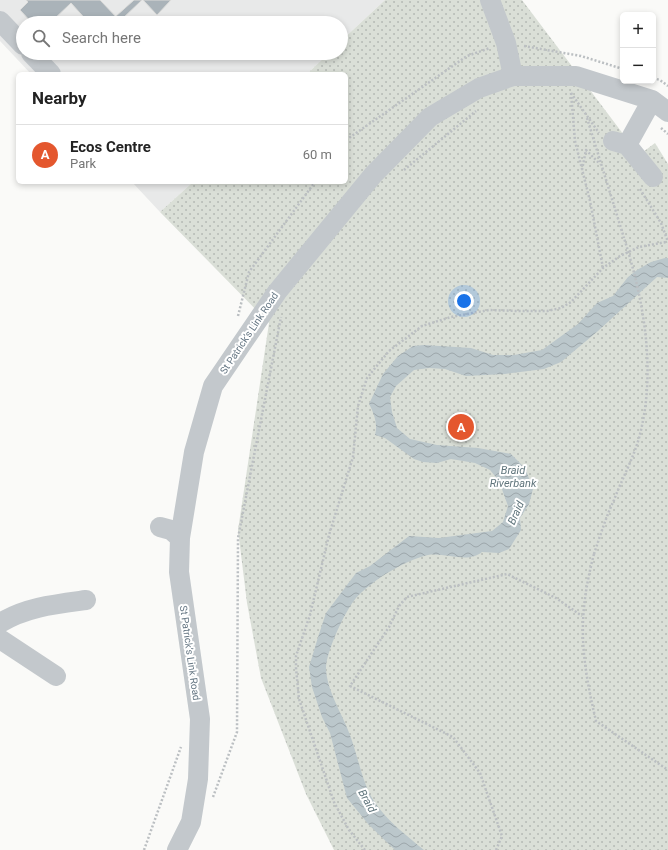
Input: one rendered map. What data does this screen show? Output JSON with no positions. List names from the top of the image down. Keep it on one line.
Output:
{"streets":{"street":["St Patrick’s Link Road"]},"water":["Braid Riverbank","Braid"],"page":{"map_buttons":["+","−"],"search":"Search here","heading":"Nearby","list":[{"mark":"A","name":"Ecos Centre","note":"Park","value":"60 m"}],"pins":"A"}}
